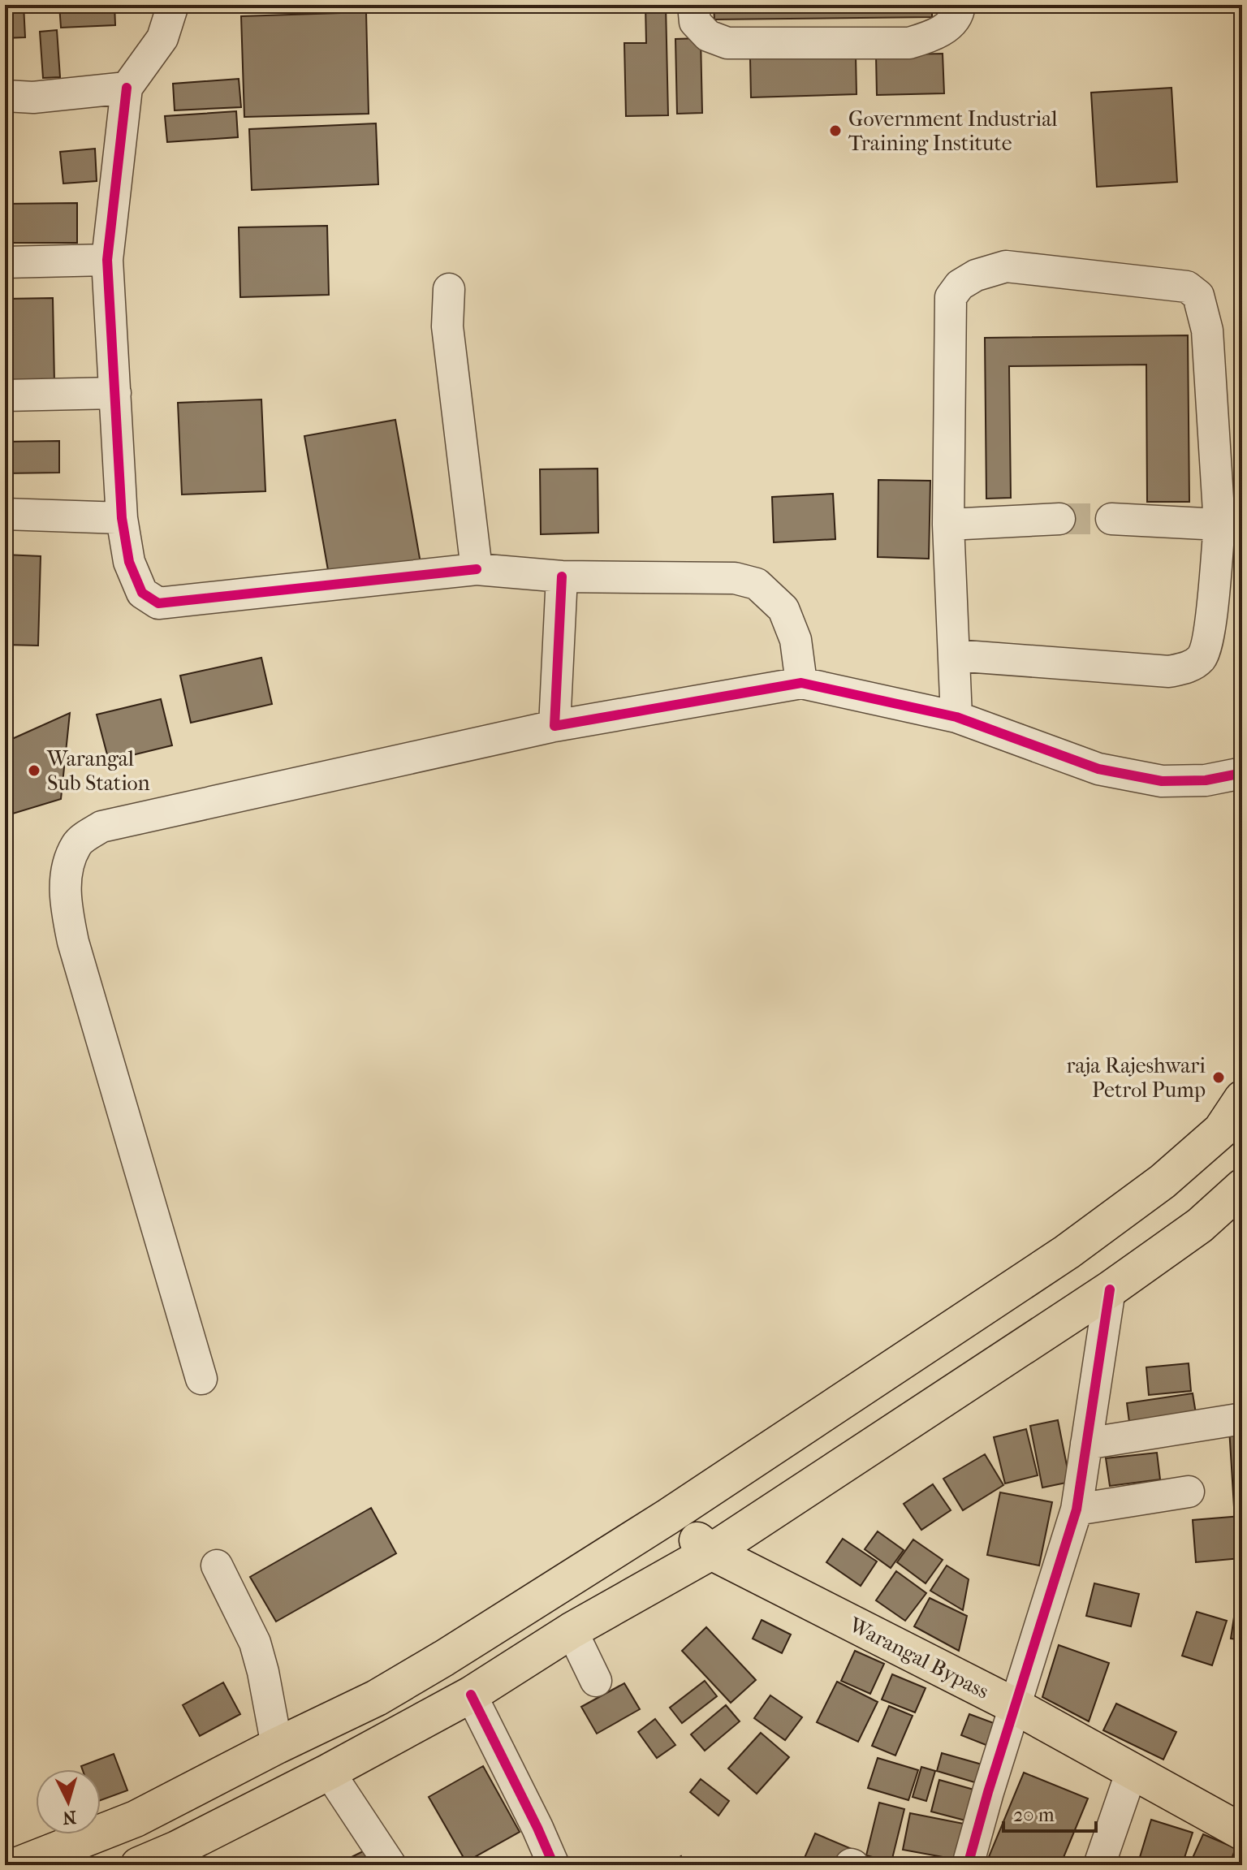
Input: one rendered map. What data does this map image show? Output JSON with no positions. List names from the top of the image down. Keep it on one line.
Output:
{"streets":{"main road":["Warangal Bypass"]},"places":["Government Industrial Training Institute","Warangal Sub Station","raja Rajeshwari Petrol Pump"],"scale_bar":"20 m","north":"bottom"}
